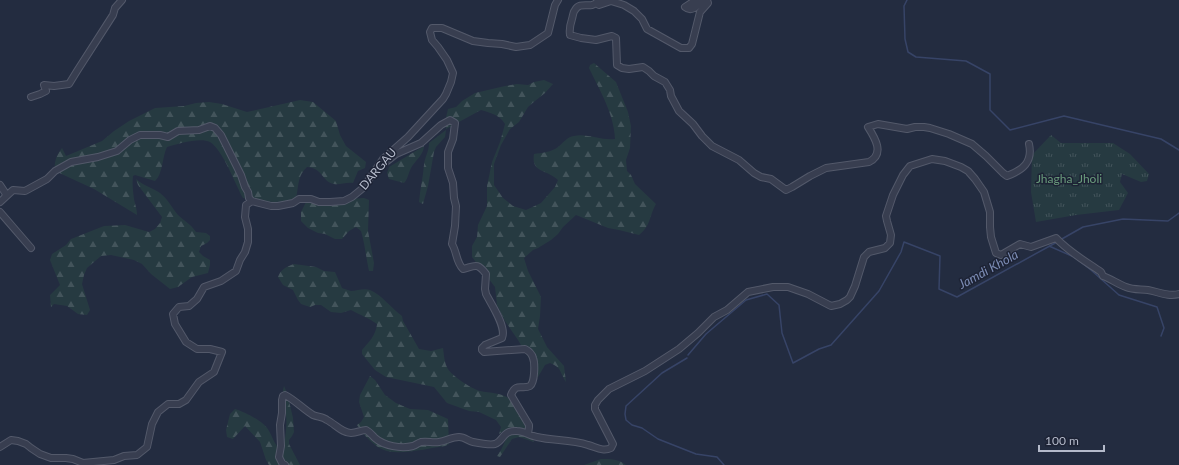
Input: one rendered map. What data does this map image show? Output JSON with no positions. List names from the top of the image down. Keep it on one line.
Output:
{"streets":{"street":["DARGAU"]},"water":["Jamdi Khola"],"parks":["Jhagha_Jholi"],"scale_bar":"100 m"}
